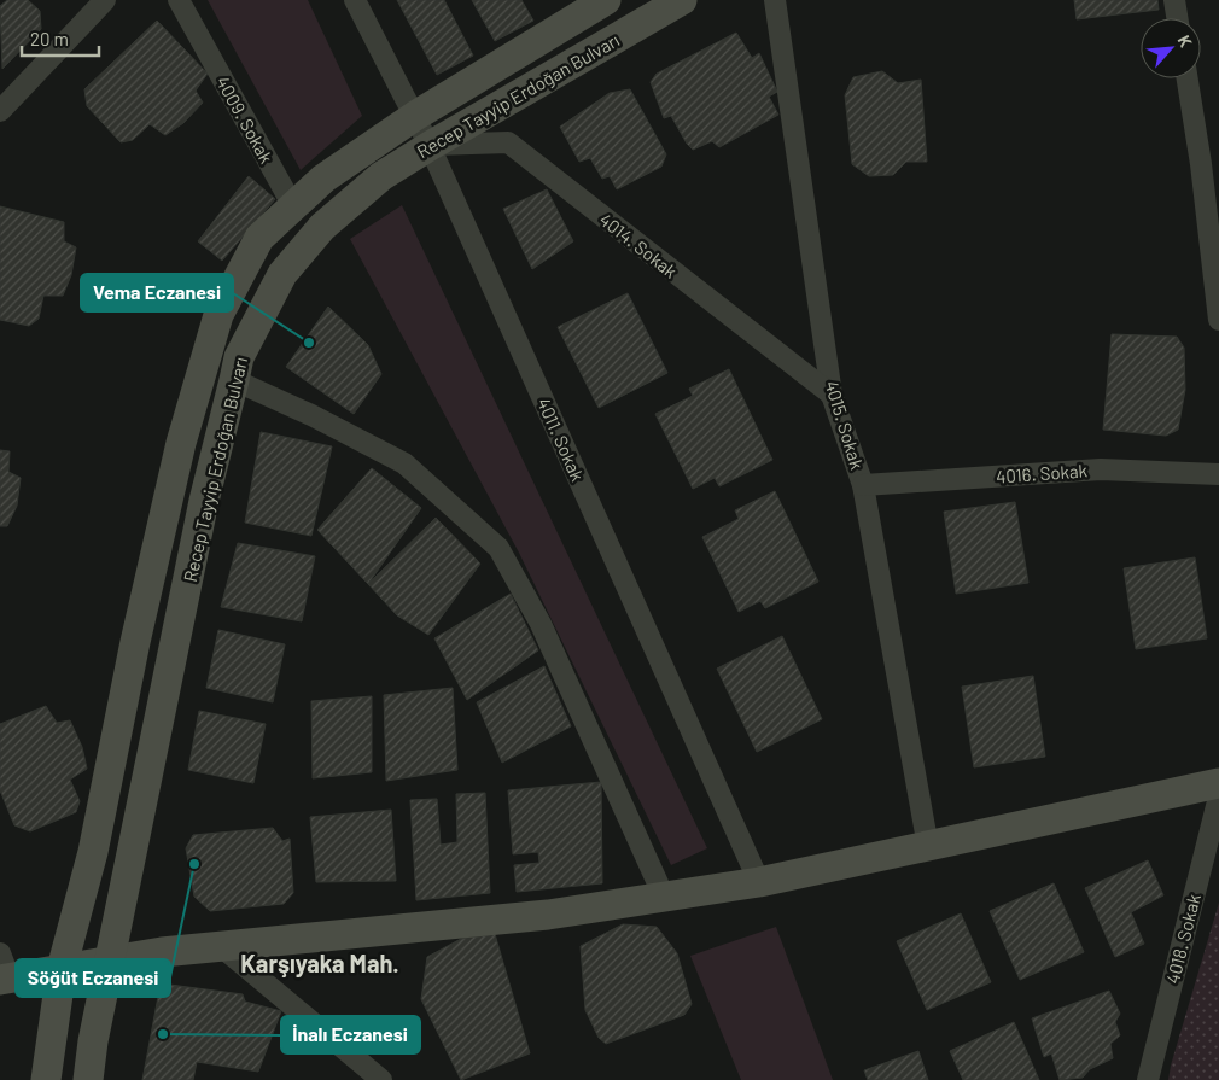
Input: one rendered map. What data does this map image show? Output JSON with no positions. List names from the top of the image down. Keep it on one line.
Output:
{"streets":{"main road":["Recep Tayyip Erdoğan Bulvarı"],"street":["4009. Sokak","4014. Sokak","4015. Sokak","4011. Sokak","4016. Sokak","4018. Sokak"]},"crossings":[["Recep Tayyip Erdoğan Bulvarı","4009. Sokak"],["Recep Tayyip Erdoğan Bulvarı","4014. Sokak"],["Recep Tayyip Erdoğan Bulvarı","4011. Sokak"],["4014. Sokak","4015. Sokak"],["4014. Sokak","4011. Sokak"],["4015. Sokak","4016. Sokak"]],"districts":["Karşıyaka Mah."],"places":["Vema Eczanesi","Söğüt Eczanesi","İnalı Eczanesi"],"scale_bar":"20 m","north":"top right"}
